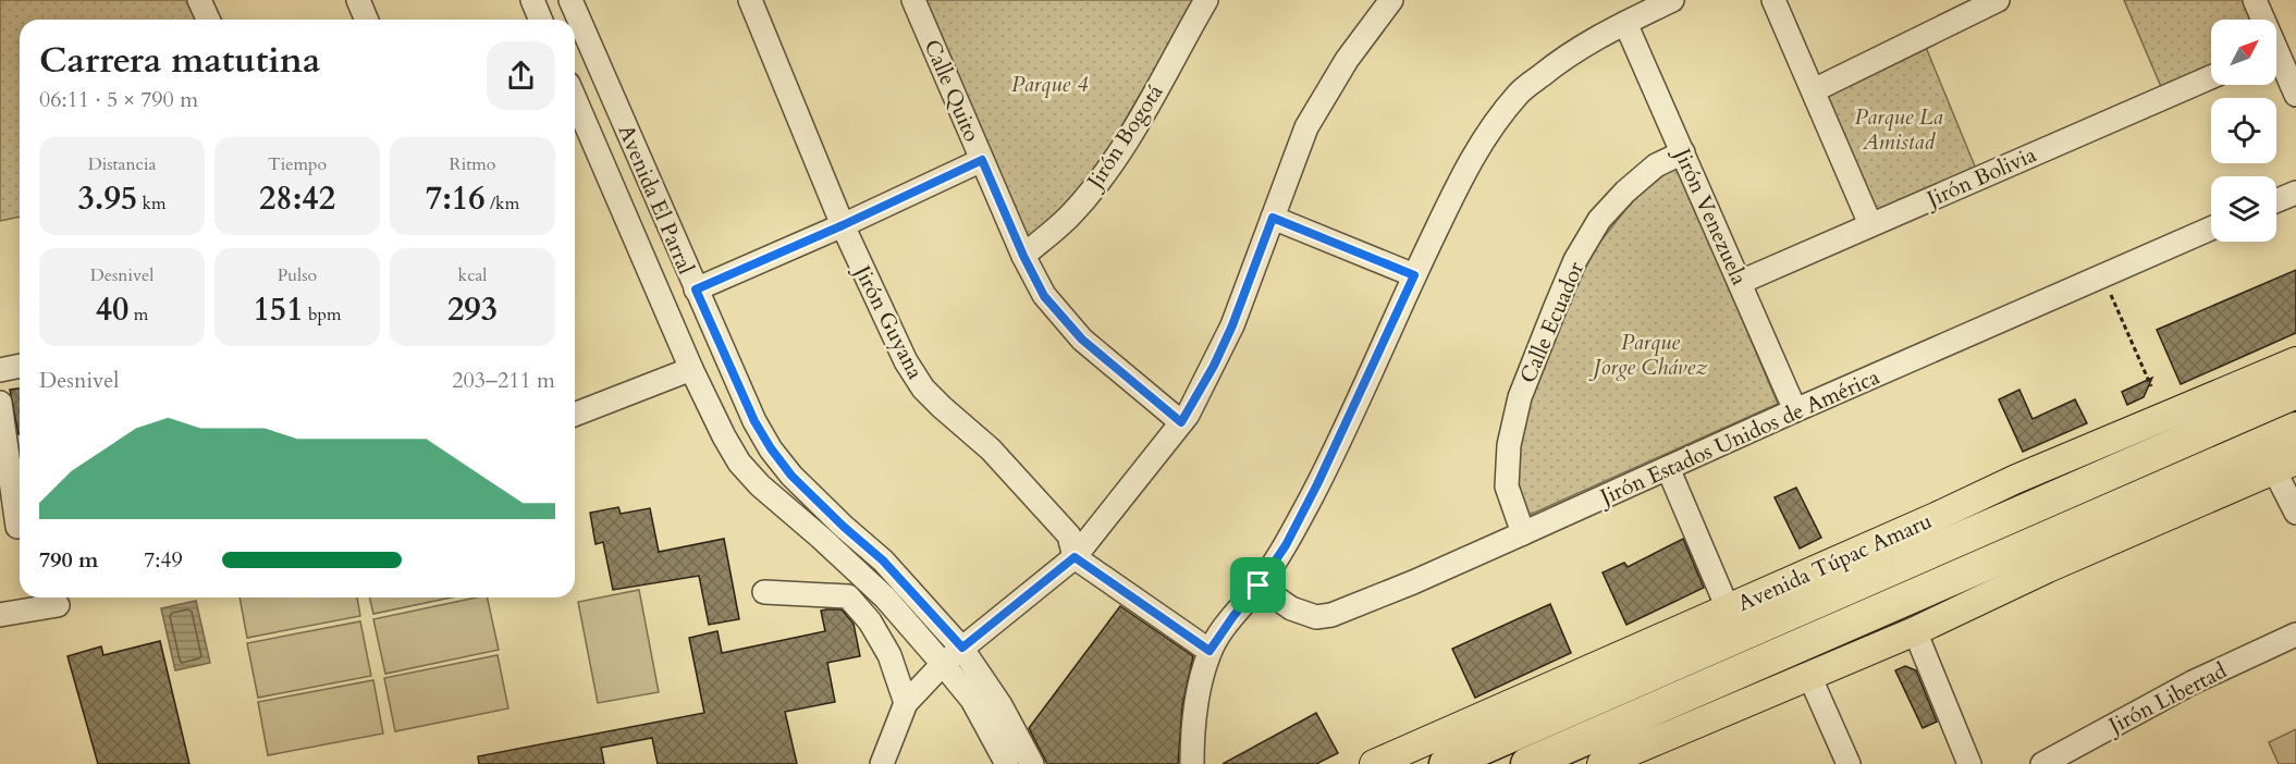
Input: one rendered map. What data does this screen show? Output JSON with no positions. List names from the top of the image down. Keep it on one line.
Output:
{"streets":{"highway":["Avenida Túpac Amaru"],"street":["Calle Quito","Jirón Bogotá","Jirón Bolivia","Avenida El Parral","Jirón Venezuela","Jirón Guyana","Calle Ecuador","Jirón Estados Unidos de América","Jirón Libertad"]},"crossings":[["Calle Quito","Jirón Bogotá"],["Jirón Bolivia","Jirón Venezuela"],["Jirón Venezuela","Calle Ecuador"],["Jirón Venezuela","Jirón Estados Unidos de América"],["Calle Ecuador","Jirón Estados Unidos de América"]],"parks":["Parque 4","Parque La Amistad","Parque Jorge Chávez"],"north":"top right","page":{"heading":["Carrera matutina","06:11 · 5 × 790 m"],"stats":[["Distancia","3.95 km"],["Tiempo","28:42"],["Ritmo","7:16 /km"],["Desnivel","40 m"],["Pulso","151 bpm"],["kcal","293"]],"chart":["Desnivel","203–211 m"],"list":[{"name":"790 m","note":"7:49"}]}}
